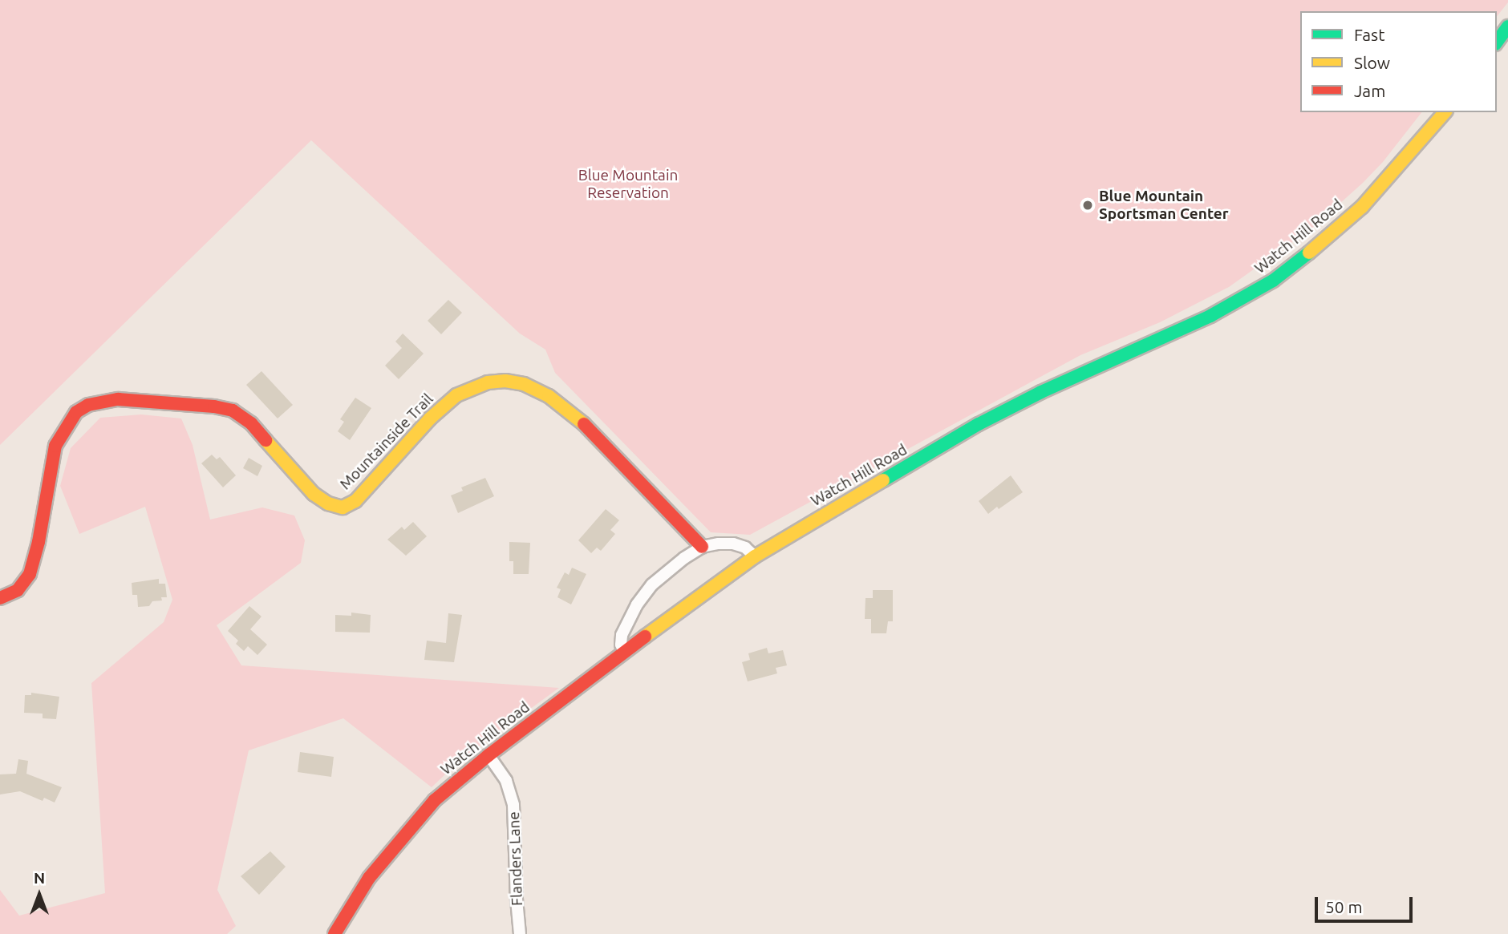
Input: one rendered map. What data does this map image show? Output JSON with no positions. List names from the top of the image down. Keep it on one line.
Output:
{"streets":{"street":["Watch Hill Road","Mountainside Trail","Flanders Lane"]},"crossings":[["Watch Hill Road","Flanders Lane"]],"parks":["Blue Mountain Reservation"],"places":["Blue Mountain Sportsman Center"],"legend":["Fast","Slow","Jam"],"scale_bar":"50 m","north":"top"}
